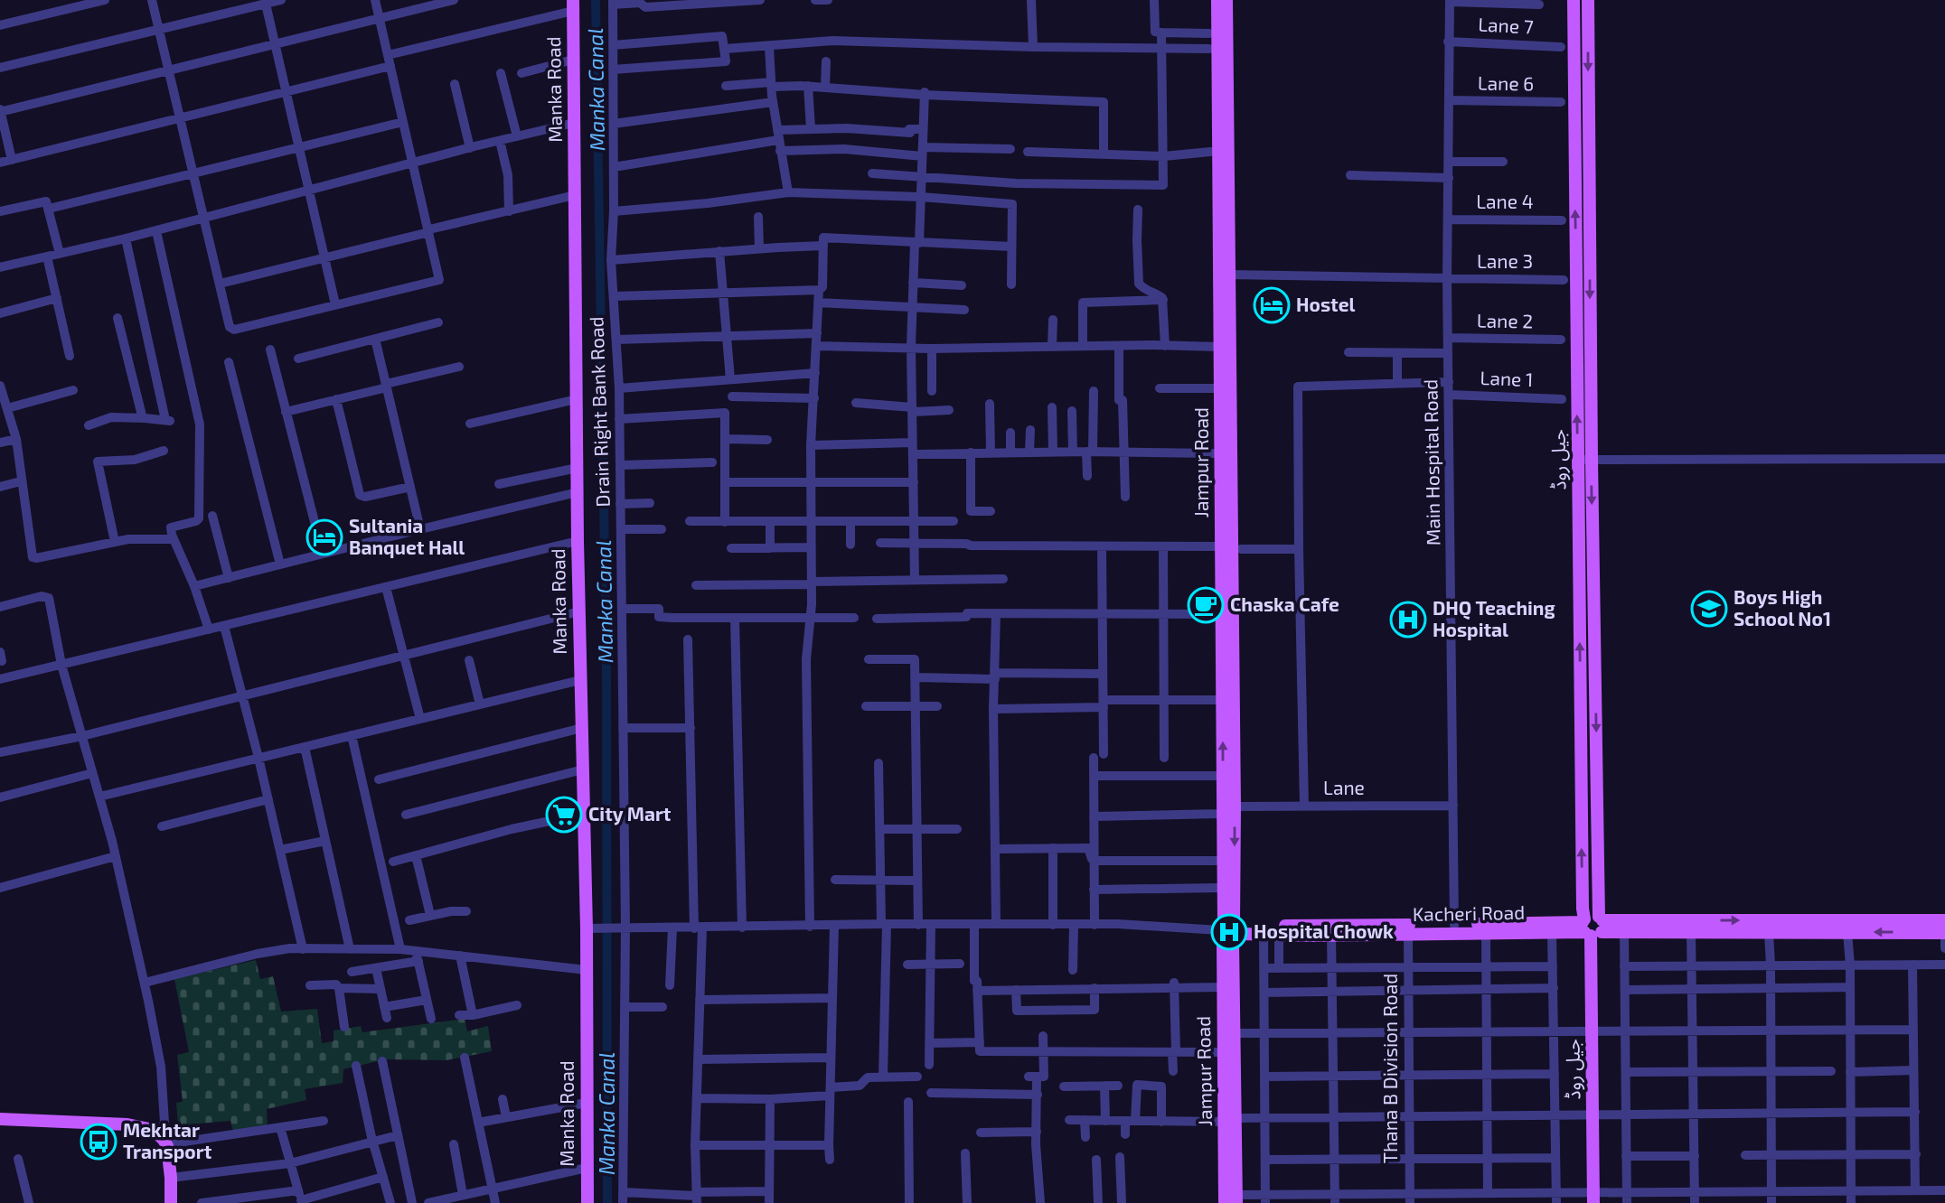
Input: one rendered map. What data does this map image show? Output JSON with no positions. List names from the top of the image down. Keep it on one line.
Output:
{"streets":{"main road":["Manka Road","جیل روڈ","Jampur Road","Kacheri Road"],"street":["Lane 7","Lane 6","Lane 4","Lane 3","Lane 2","Lane 1","Drain Right Bank Road","Main Hospital Road","Lane","Thana B Division Road"]},"crossings":[["Lane 7","Main Hospital Road"],["Lane 6","Main Hospital Road"],["Lane 4","Main Hospital Road"],["Lane 3","Jampur Road"],["Lane 3","Main Hospital Road"],["Lane 2","Main Hospital Road"],["Lane 1","Main Hospital Road"],["جیل روڈ","Kacheri Road"],["Jampur Road","Lane"],["Jampur Road","Kacheri Road"],["Main Hospital Road","Lane"],["Main Hospital Road","Kacheri Road"],["Kacheri Road","Thana B Division Road"]],"water":["Manka Canal"],"places":{"hotel":["Hostel","Sultania Banquet Hall"],"cafe":["Chaska Cafe"],"school or university":["Boys High School No1"],"hospital":["DHQ Teaching Hospital","Hospital Chowk"],"supermarket":["City Mart"],"bus stop":["Mekhtar Transport"]}}
